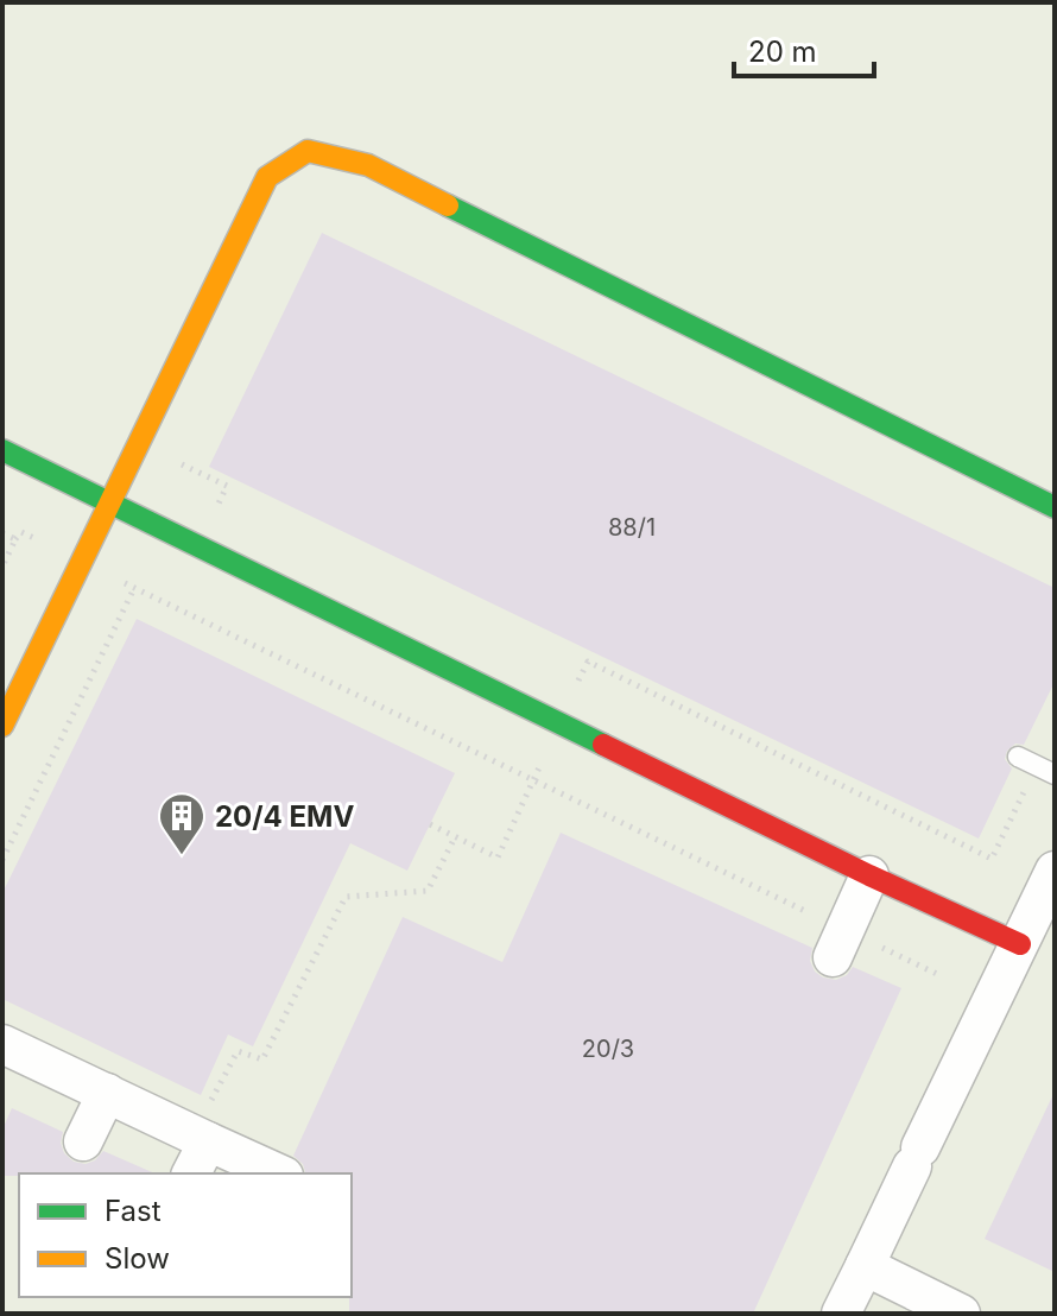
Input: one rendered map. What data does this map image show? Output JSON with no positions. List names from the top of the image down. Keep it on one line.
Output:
{"places":{"building":["20/4 EMV"]},"house_numbers":["88/1","20/3"],"legend":["Fast","Slow"],"scale_bar":"20 m"}
